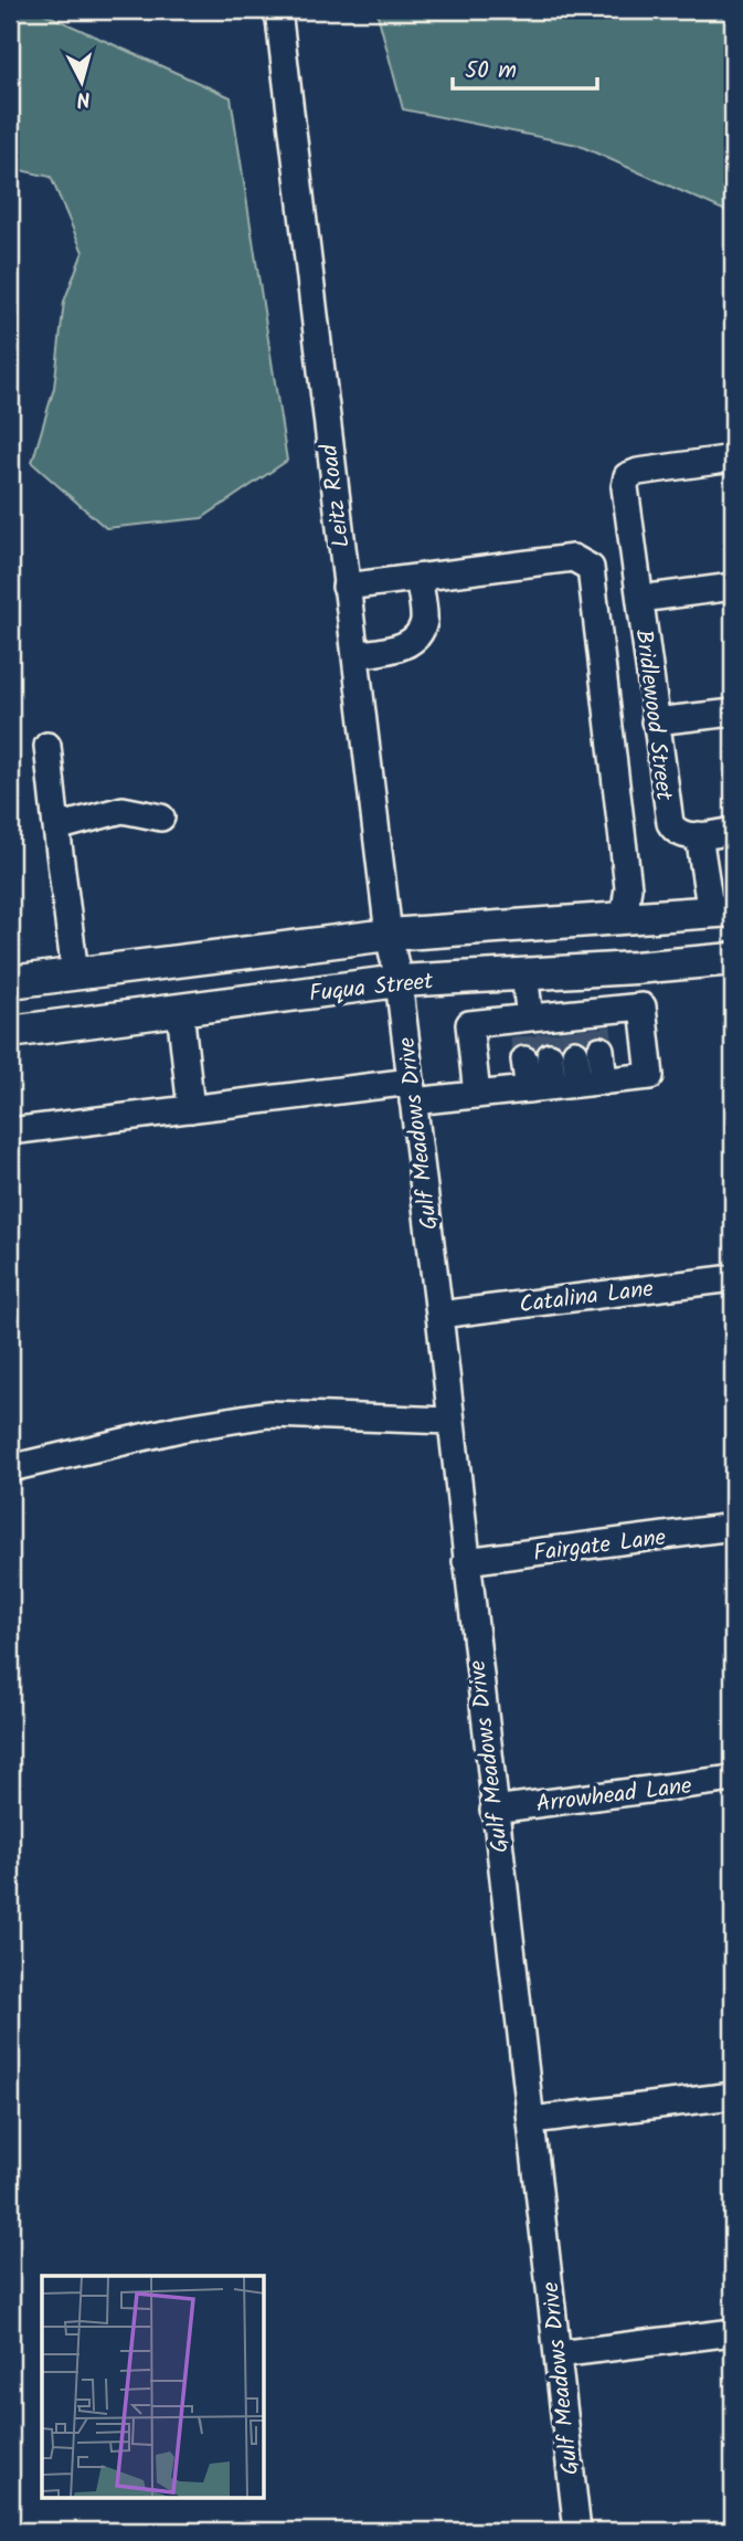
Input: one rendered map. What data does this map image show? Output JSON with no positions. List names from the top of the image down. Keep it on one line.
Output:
{"streets":{"main road":["Fuqua Street"],"street":["Leitz Road","Bridlewood Street","Gulf Meadows Drive","Catalina Lane","Fairgate Lane","Arrowhead Lane"]},"crossings":[["Leitz Road","Fuqua Street"],["Leitz Road","Gulf Meadows Drive"],["Bridlewood Street","Fuqua Street"],["Fuqua Street","Gulf Meadows Drive"],["Gulf Meadows Drive","Catalina Lane"],["Gulf Meadows Drive","Fairgate Lane"],["Gulf Meadows Drive","Arrowhead Lane"]],"scale_bar":"50 m","north":"bottom"}
